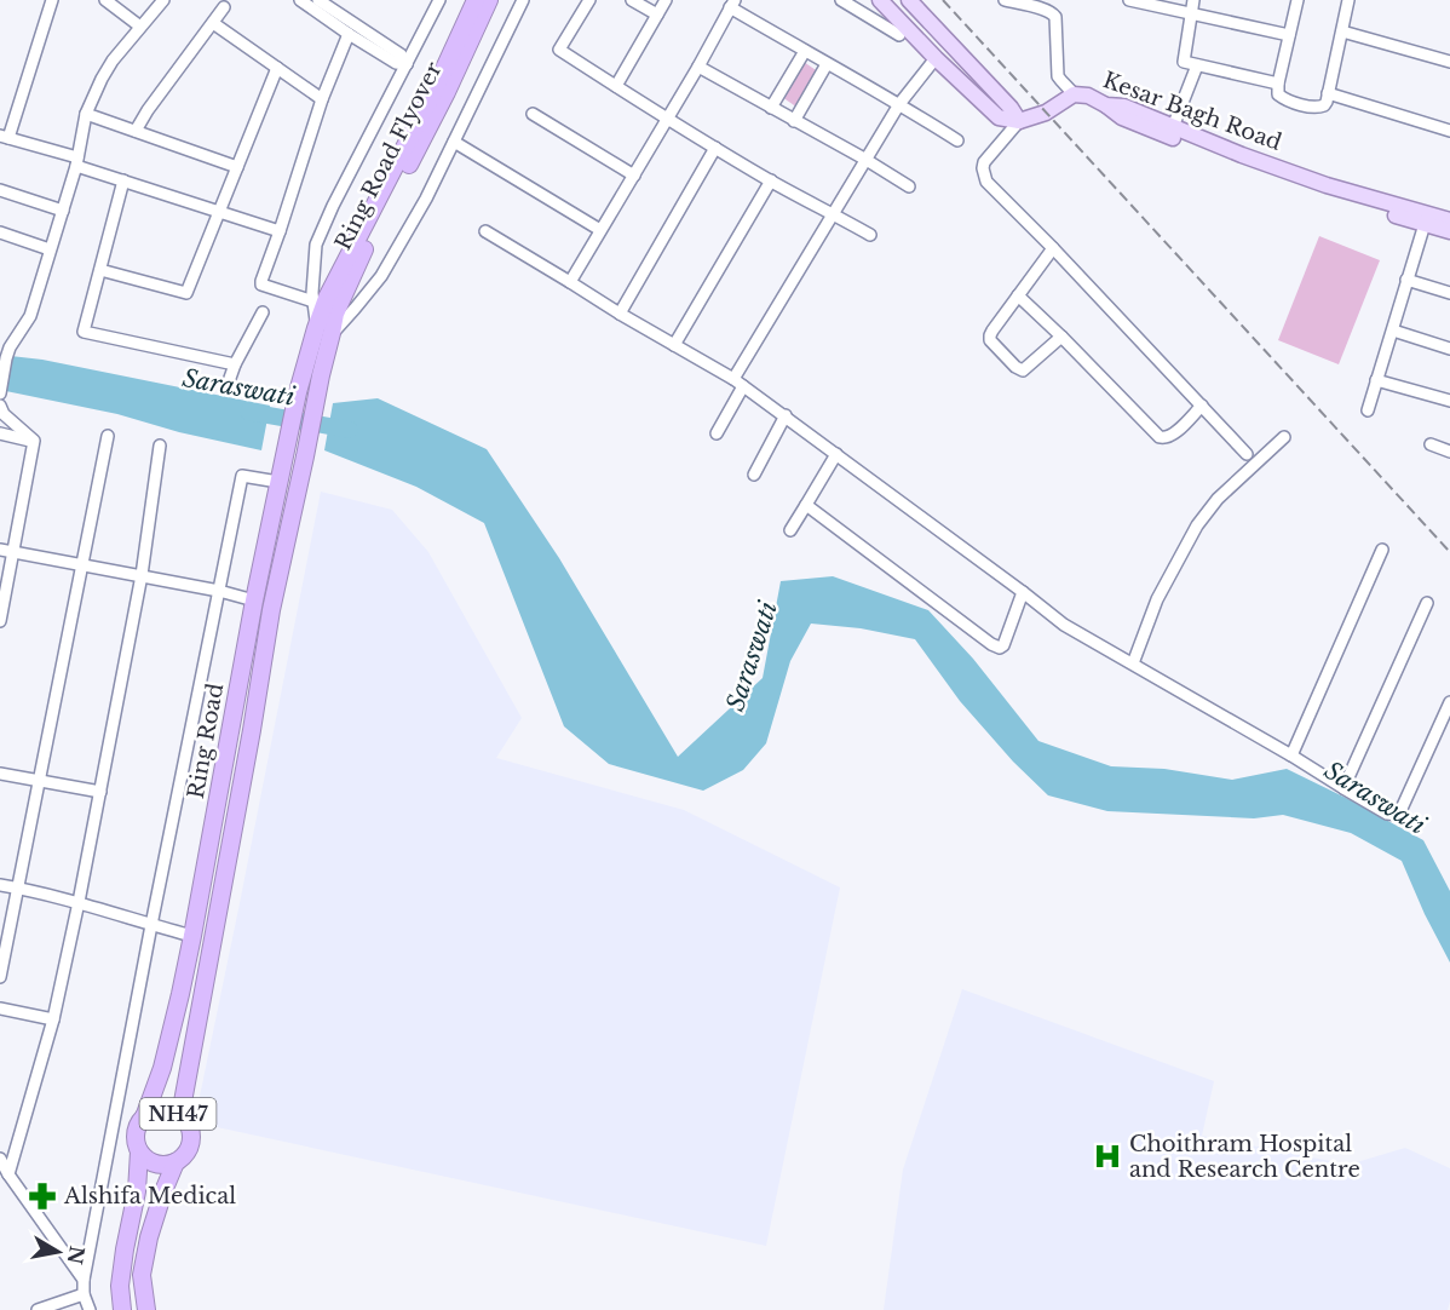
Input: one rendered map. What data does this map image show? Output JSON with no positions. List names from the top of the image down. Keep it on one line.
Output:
{"streets":{"highway":["Ring Road Flyover","Ring Road","NH47"],"main road":["Kesar Bagh Road"]},"crossings":[["Ring Road Flyover","Ring Road"],["Ring Road","NH47"]],"water":["Saraswati"],"places":{"hospital":["Choithram Hospital and Research Centre"],"pharmacy":["Alshifa Medical"]},"north":"right"}
